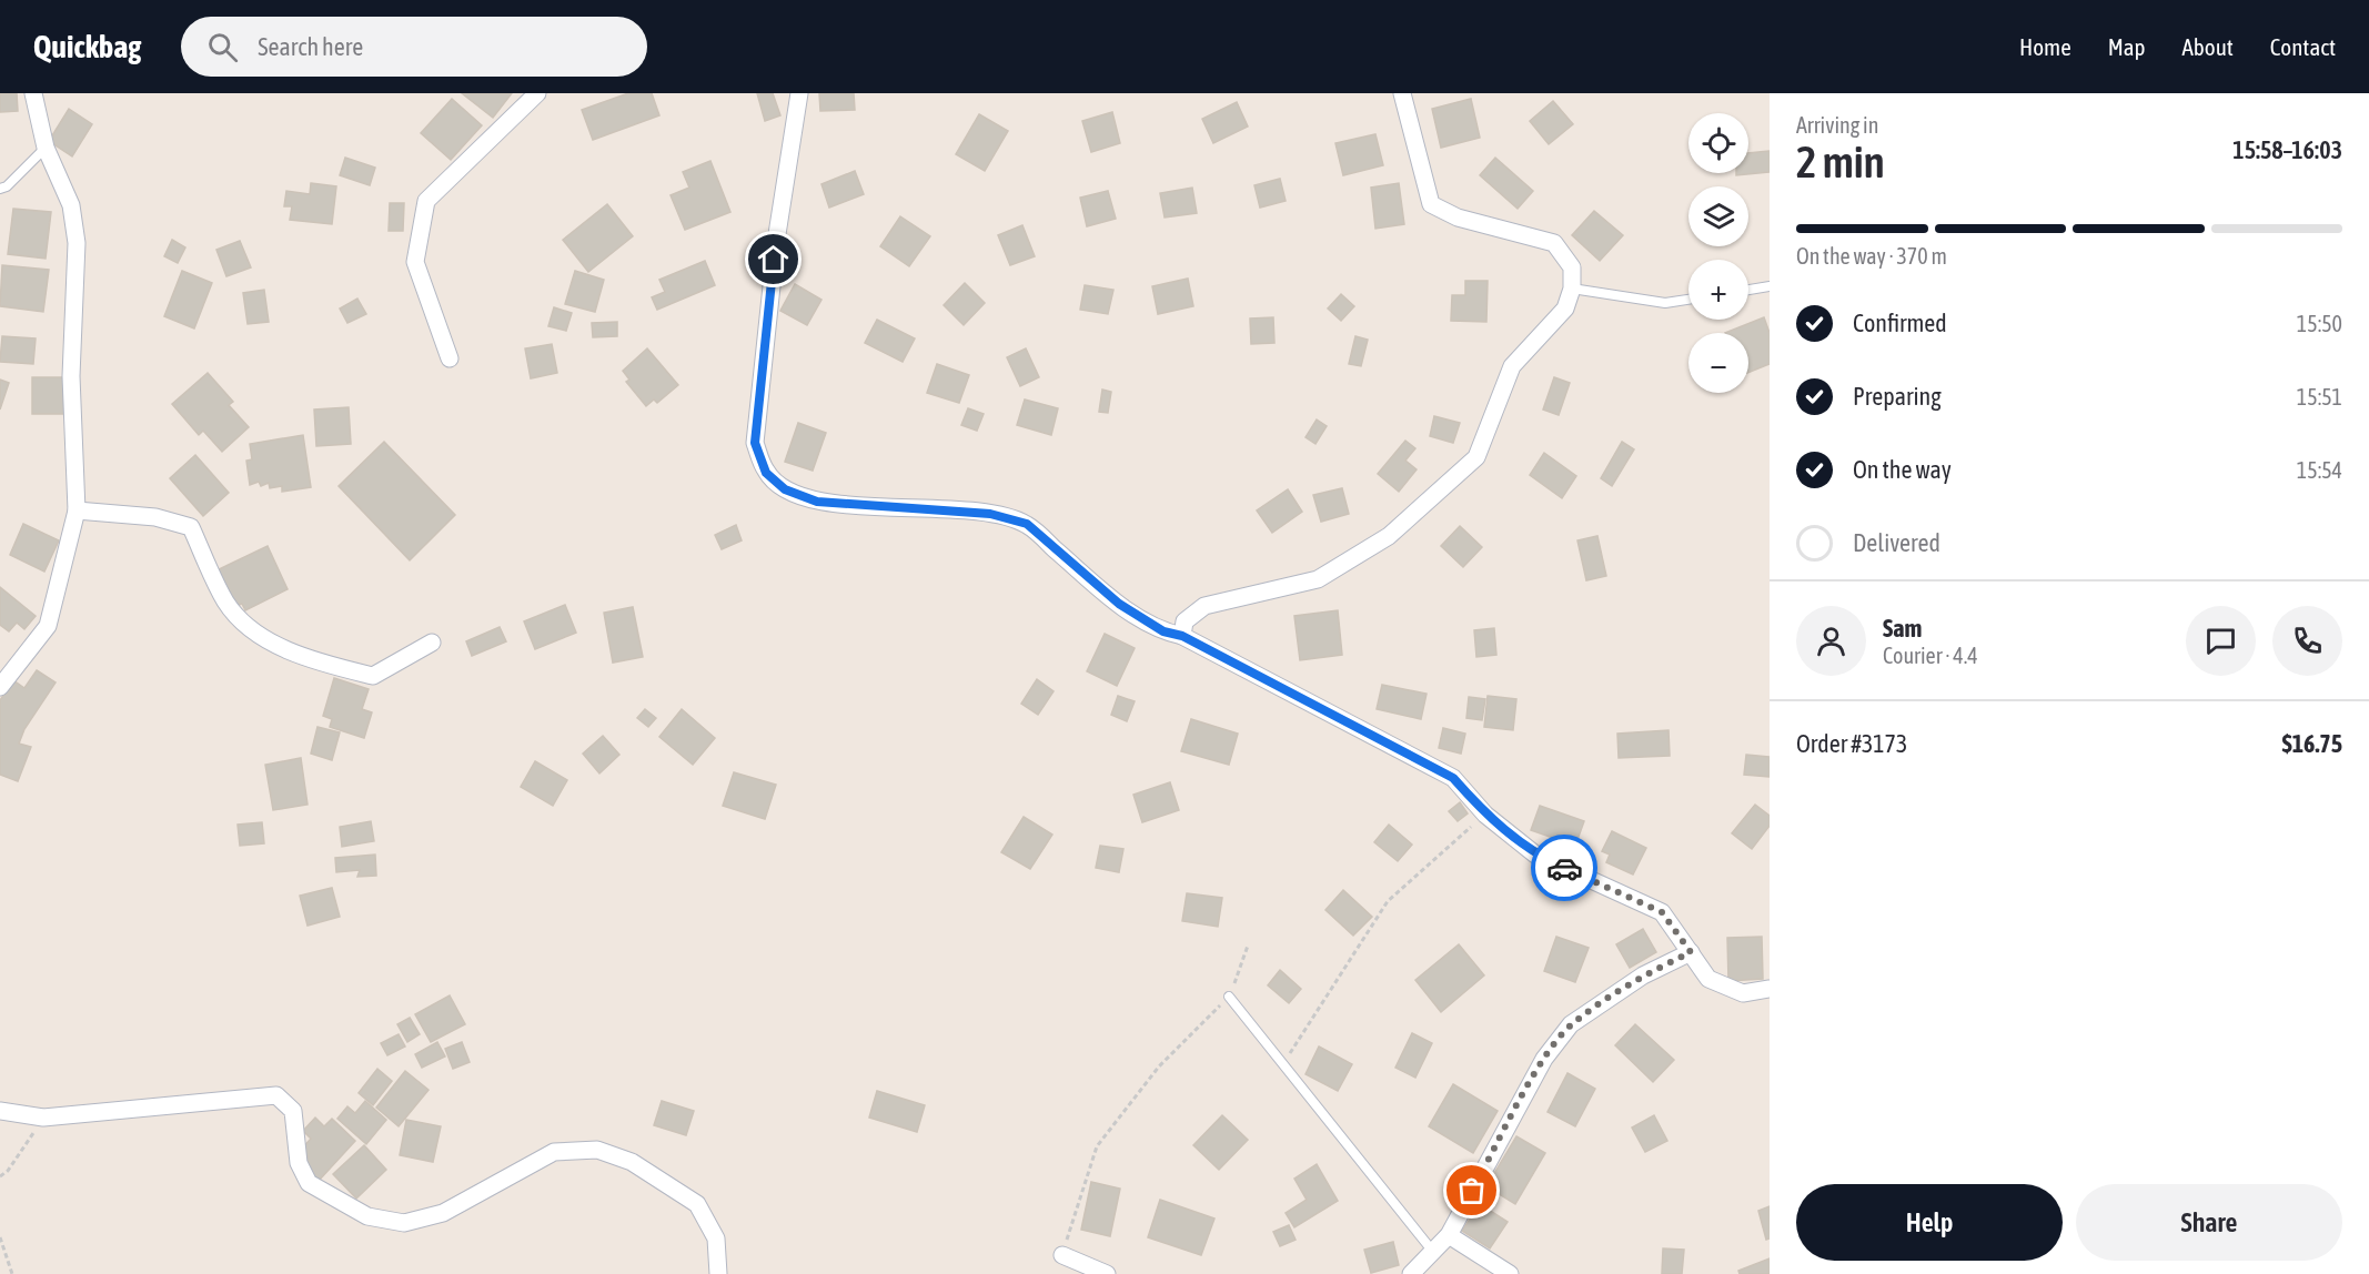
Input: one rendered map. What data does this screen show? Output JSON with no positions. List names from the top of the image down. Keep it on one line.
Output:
{"page":{"header":"Quickbag","search":"Search here","nav":["Home","Map","About","Contact"],"heading":["2 min","Arriving in","15:58–16:03"],"panel":["Sam","Courier · 4.4","Order #3173","$16.75"],"map_buttons":["+","−"],"bar":"On the way · 370 m","list":[["Confirmed","15:50"],["Preparing","15:51"],["On the way","15:54"],"Delivered"],"buttons":["Help","Share"]}}
